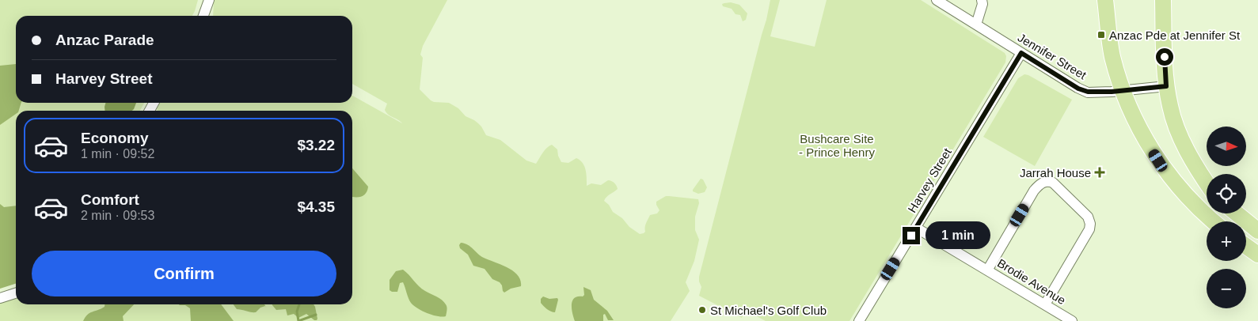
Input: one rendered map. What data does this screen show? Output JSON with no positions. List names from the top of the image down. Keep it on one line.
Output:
{"streets":{"street":["Jennifer Street","Harvey Street","Brodie Avenue"]},"crossings":[["Jennifer Street","Harvey Street"],["Harvey Street","Brodie Avenue"]],"parks":["Bushcare Site - Prince Henry"],"places":{"transit":["Anzac Pde at Jennifer St"],"health":["Jarrah House"],"other":["St Michael's Golf Club"]},"north":"right","page":{"banner":["Anzac Parade","Harvey Street"],"list":[{"name":"Economy","note":"1 min · 09:52","value":"$3.22"},{"name":"Comfort","note":"2 min · 09:53","value":"$4.35"}],"map_buttons":["+","−"],"bubble":"1 min","buttons":"Confirm"}}
